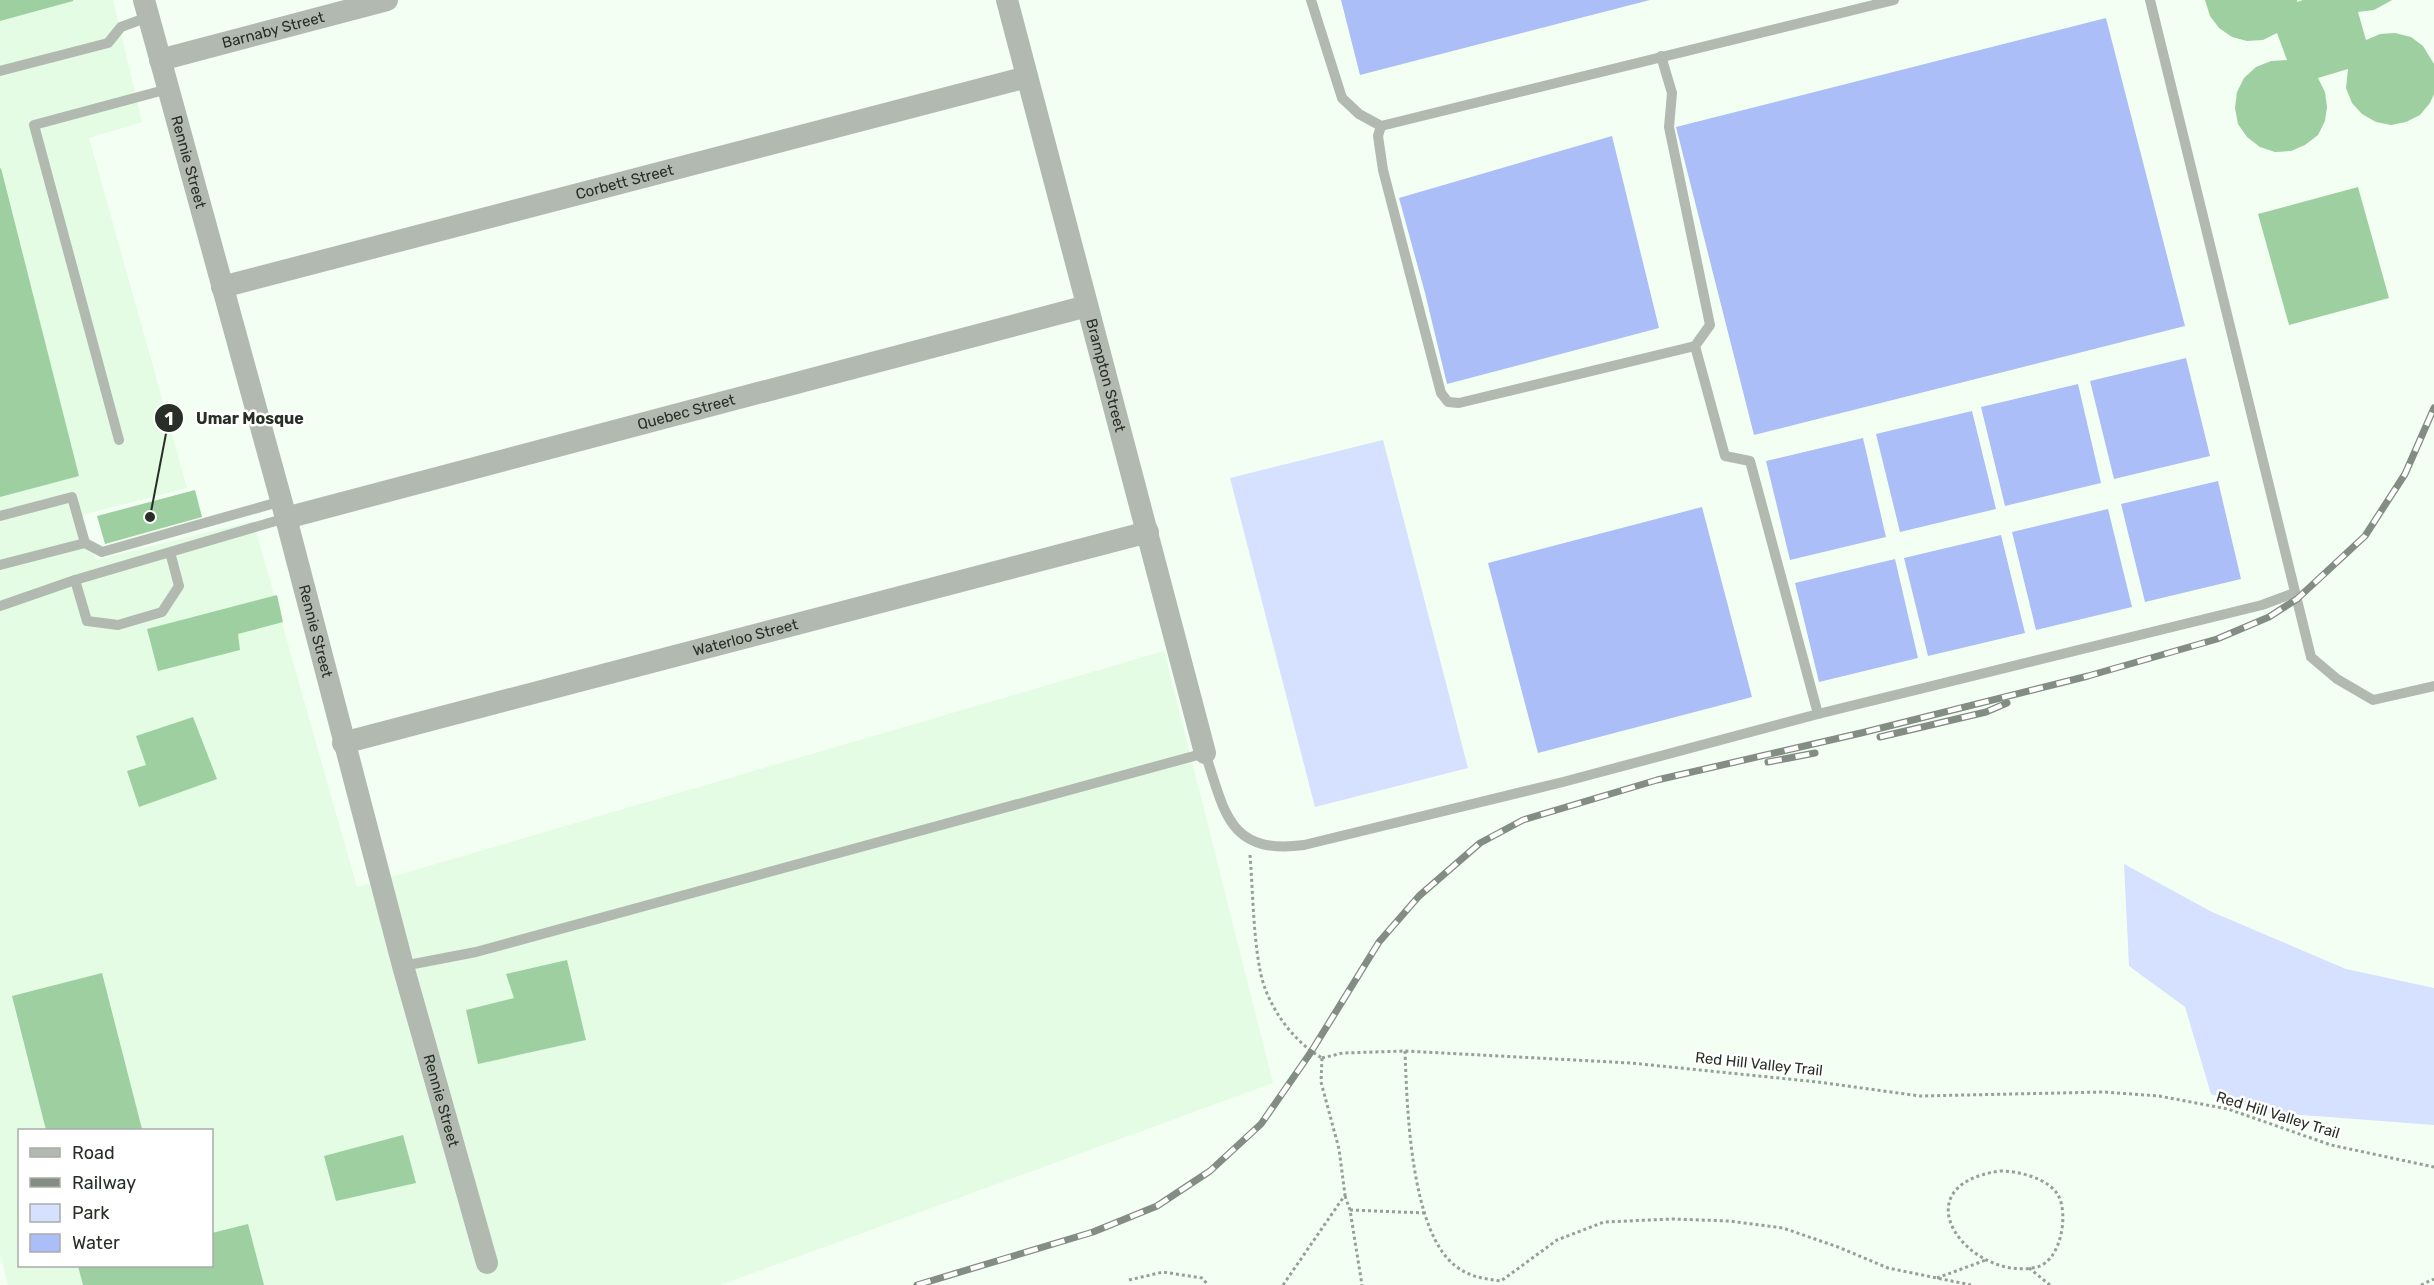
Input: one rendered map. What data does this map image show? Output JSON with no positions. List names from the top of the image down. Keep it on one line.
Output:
{"streets":{"street":["Barnaby Street","Rennie Street","Corbett Street","Brampton Street","Quebec Street","Waterloo Street"],"path":["Red Hill Valley Trail"]},"crossings":[["Barnaby Street","Rennie Street"],["Rennie Street","Corbett Street"],["Rennie Street","Quebec Street"],["Rennie Street","Waterloo Street"],["Corbett Street","Brampton Street"],["Brampton Street","Quebec Street"],["Brampton Street","Waterloo Street"]],"places":["Umar Mosque"],"legend":["Road","Railway","Park","Water"]}
